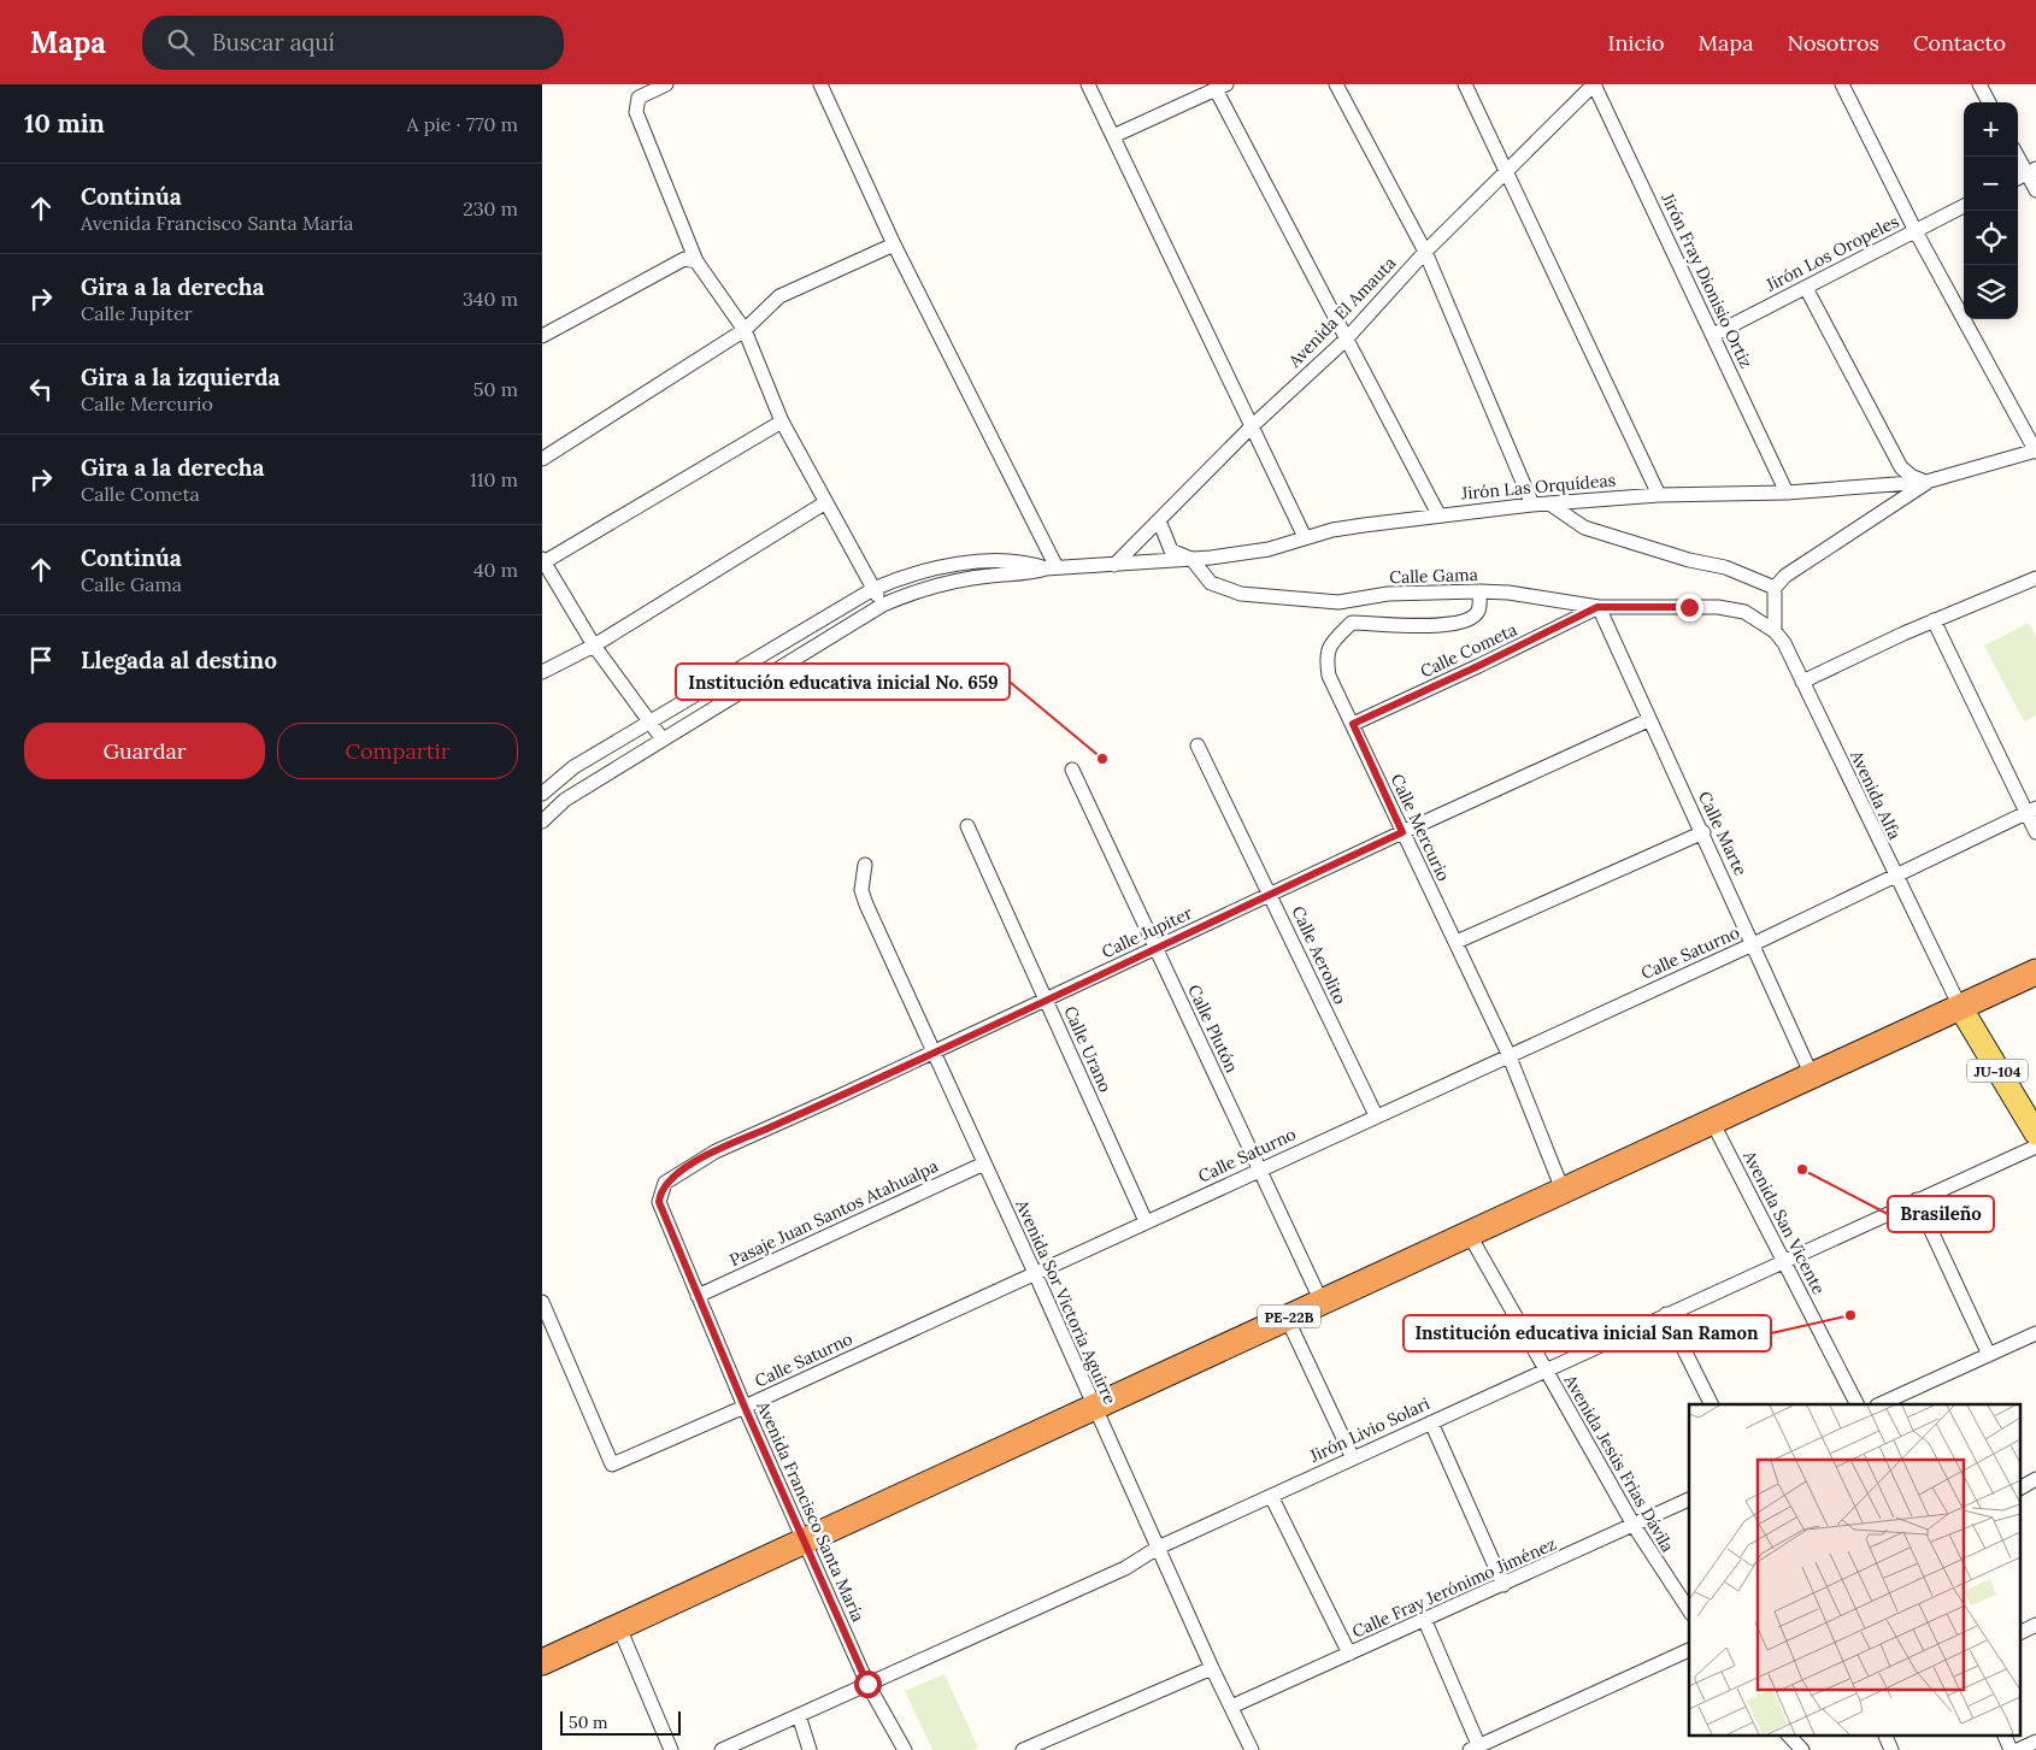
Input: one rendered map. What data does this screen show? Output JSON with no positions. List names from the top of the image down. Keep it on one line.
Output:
{"streets":{"highway":["PE-22B"],"main road":["JU-104"],"street":["Jirón Los Oropeles","Jirón Fray Dionisio Ortiz","Avenida El Amauta","Jirón Las Orquídeas","Calle Gama","Calle Cometa","Avenida Alfa","Calle Mercurio","Calle Marte","Calle Jupiter","Calle Saturno","Calle Aerolito","Calle Plutón","Calle Urano","Pasaje Juan Santos Atahualpa","Avenida San Vicente","Avenida Sor Victoria Aguirre","Jirón Livio Solari","Avenida Jesús Frias Dávila","Avenida Francisco Santa María","Calle Fray Jerónimo Jiménez"]},"crossings":[["Jirón Los Oropeles","Jirón Fray Dionisio Ortiz"],["Jirón Fray Dionisio Ortiz","Avenida El Amauta"],["Jirón Fray Dionisio Ortiz","Jirón Las Orquídeas"],["Avenida El Amauta","Jirón Las Orquídeas"],["Avenida El Amauta","Calle Gama"],["Jirón Las Orquídeas","Calle Gama"],["Calle Gama","Calle Cometa"],["Calle Gama","Avenida Alfa"],["Calle Gama","Calle Mercurio"],["Calle Gama","Calle Marte"],["Calle Cometa","Calle Mercurio"],["Calle Cometa","Calle Marte"],["Avenida Alfa","Calle Saturno"],["Avenida Alfa","JU-104"],["Avenida Alfa","PE-22B"],["Calle Mercurio","Calle Jupiter"],["Calle Mercurio","Calle Saturno"],["Calle Mercurio","PE-22B"],["Calle Marte","Calle Jupiter"],["Calle Marte","Calle Saturno"],["Calle Marte","PE-22B"],["Calle Jupiter","Calle Aerolito"],["Calle Jupiter","Calle Plutón"],["Calle Jupiter","Calle Urano"],["Calle Jupiter","Avenida Sor Victoria Aguirre"],["Calle Jupiter","Avenida Francisco Santa María"],["Calle Saturno","Calle Aerolito"],["Calle Saturno","Calle Plutón"],["Calle Saturno","Calle Urano"],["Calle Saturno","Avenida Sor Victoria Aguirre"],["Calle Saturno","Avenida Francisco Santa María"],["Calle Plutón","PE-22B"],["JU-104","PE-22B"],["Pasaje Juan Santos Atahualpa","Avenida Sor Victoria Aguirre"],["Pasaje Juan Santos Atahualpa","Avenida Francisco Santa María"],["Avenida San Vicente","PE-22B"],["Avenida San Vicente","Jirón Livio Solari"],["Avenida Sor Victoria Aguirre","PE-22B"],["Avenida Sor Victoria Aguirre","Jirón Livio Solari"],["Avenida Sor Victoria Aguirre","Calle Fray Jerónimo Jiménez"],["PE-22B","Avenida Jesús Frias Dávila"],["PE-22B","Avenida Francisco Santa María"],["Jirón Livio Solari","Avenida Jesús Frias Dávila"],["Jirón Livio Solari","Avenida Francisco Santa María"],["Avenida Jesús Frias Dávila","Calle Fray Jerónimo Jiménez"]],"places":["Institución educativa inicial No. 659","Brasileño","Institución educativa inicial San Ramon"],"scale_bar":"50 m","page":{"header":"Mapa","search":"Buscar aquí","nav":["Inicio","Mapa","Nosotros","Contacto"],"heading":["10 min","A pie · 770 m"],"map_buttons":["+","−"],"list":[["Continúa","Avenida Francisco Santa María","230 m"],["Gira a la derecha","Calle Jupiter","340 m"],["Gira a la izquierda","Calle Mercurio","50 m"],["Gira a la derecha","Calle Cometa","110 m"],["Continúa","Calle Gama","40 m"],"Llegada al destino"],"buttons":["Guardar","Compartir"],"scale":"50 m"}}
